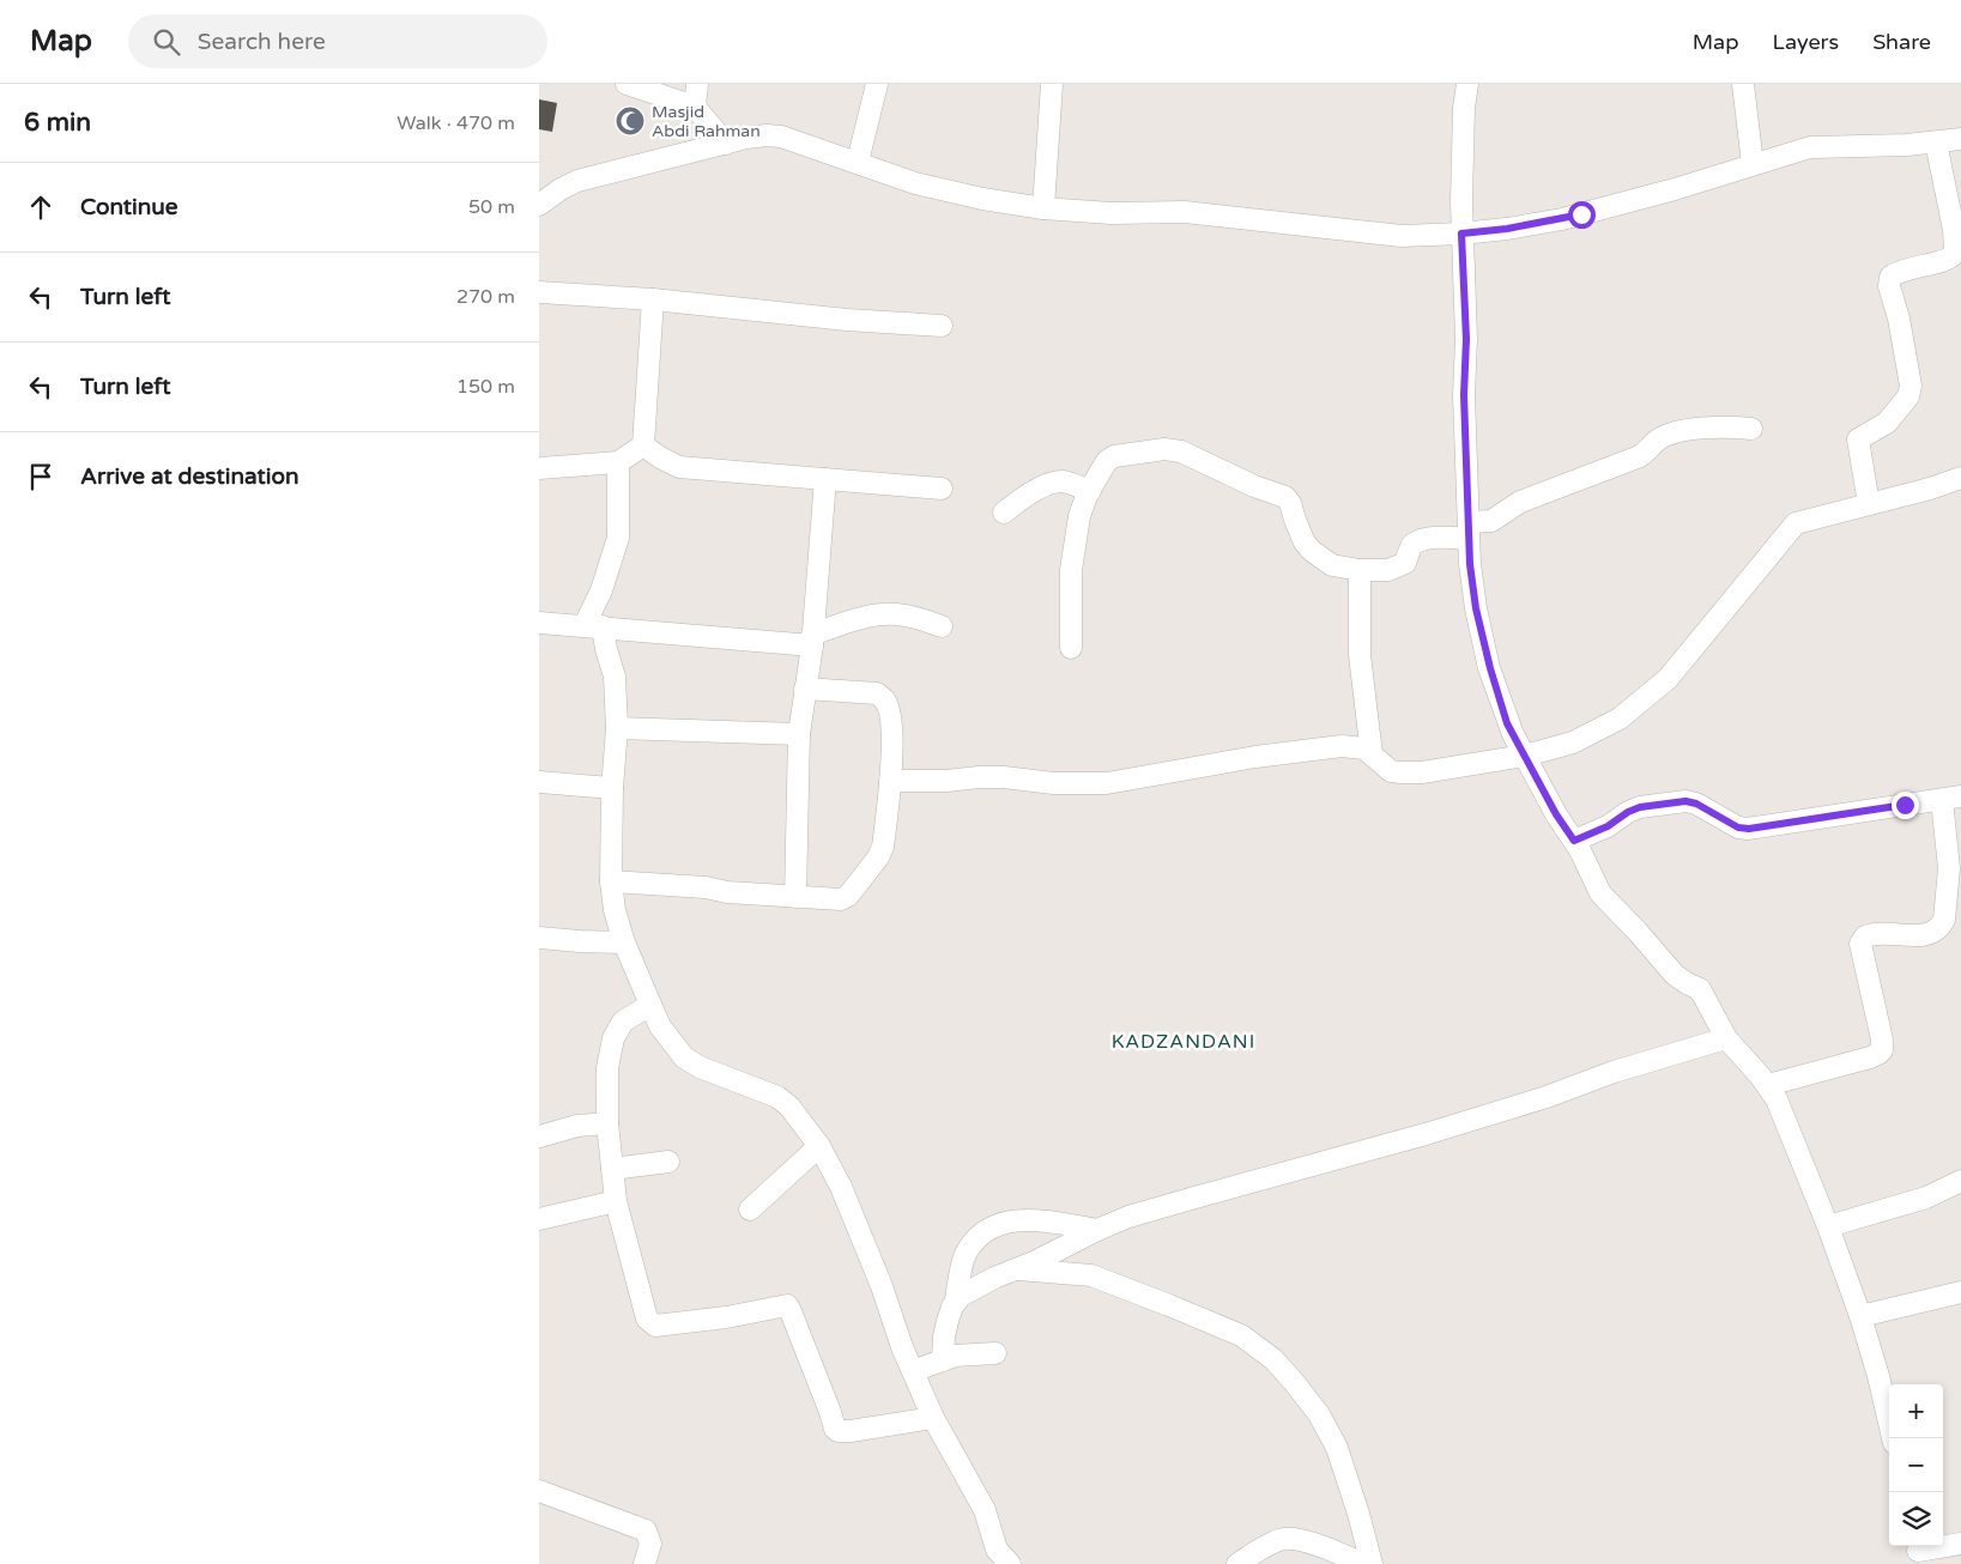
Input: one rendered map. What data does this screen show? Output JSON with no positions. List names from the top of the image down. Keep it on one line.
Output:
{"districts":["KADZANDANI"],"places":{"mosque":["Masjid Abdi Rahman"]},"page":{"header":"Map","search":"Search here","nav":["Map","Layers","Share"],"heading":["6 min","Walk · 470 m"],"list":[["Continue","50 m"],["Turn left","270 m"],["Turn left","150 m"],"Arrive at destination"],"map_buttons":["+","−"]}}
